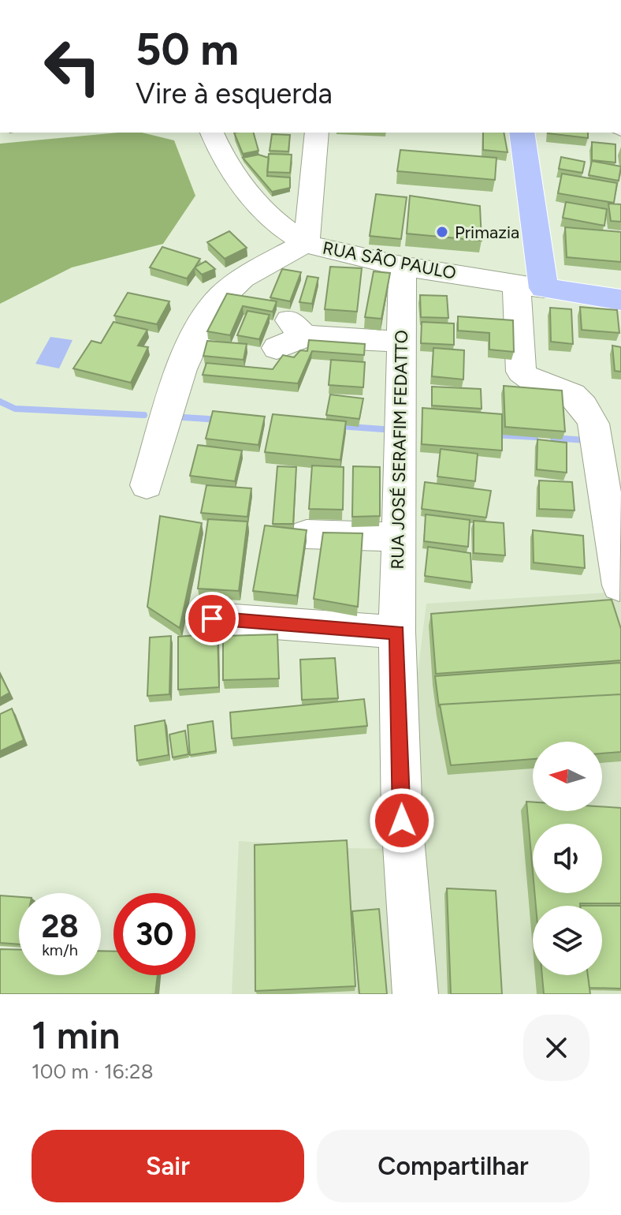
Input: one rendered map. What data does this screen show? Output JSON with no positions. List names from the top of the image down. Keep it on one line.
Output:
{"streets":{"main road":["RUA SÃO PAULO"],"street":["RUA JOSÉ SERAFIM FEDATTO"]},"crossings":[["RUA SÃO PAULO","RUA JOSÉ SERAFIM FEDATTO"]],"places":["Primazia"],"north":"left","page":{"turn":["50 m","Vire à esquerda"],"speed":"28 km/h","limit":"30","heading":["1 min","100 m · 16:28"],"buttons":["Sair","Compartilhar"]}}
